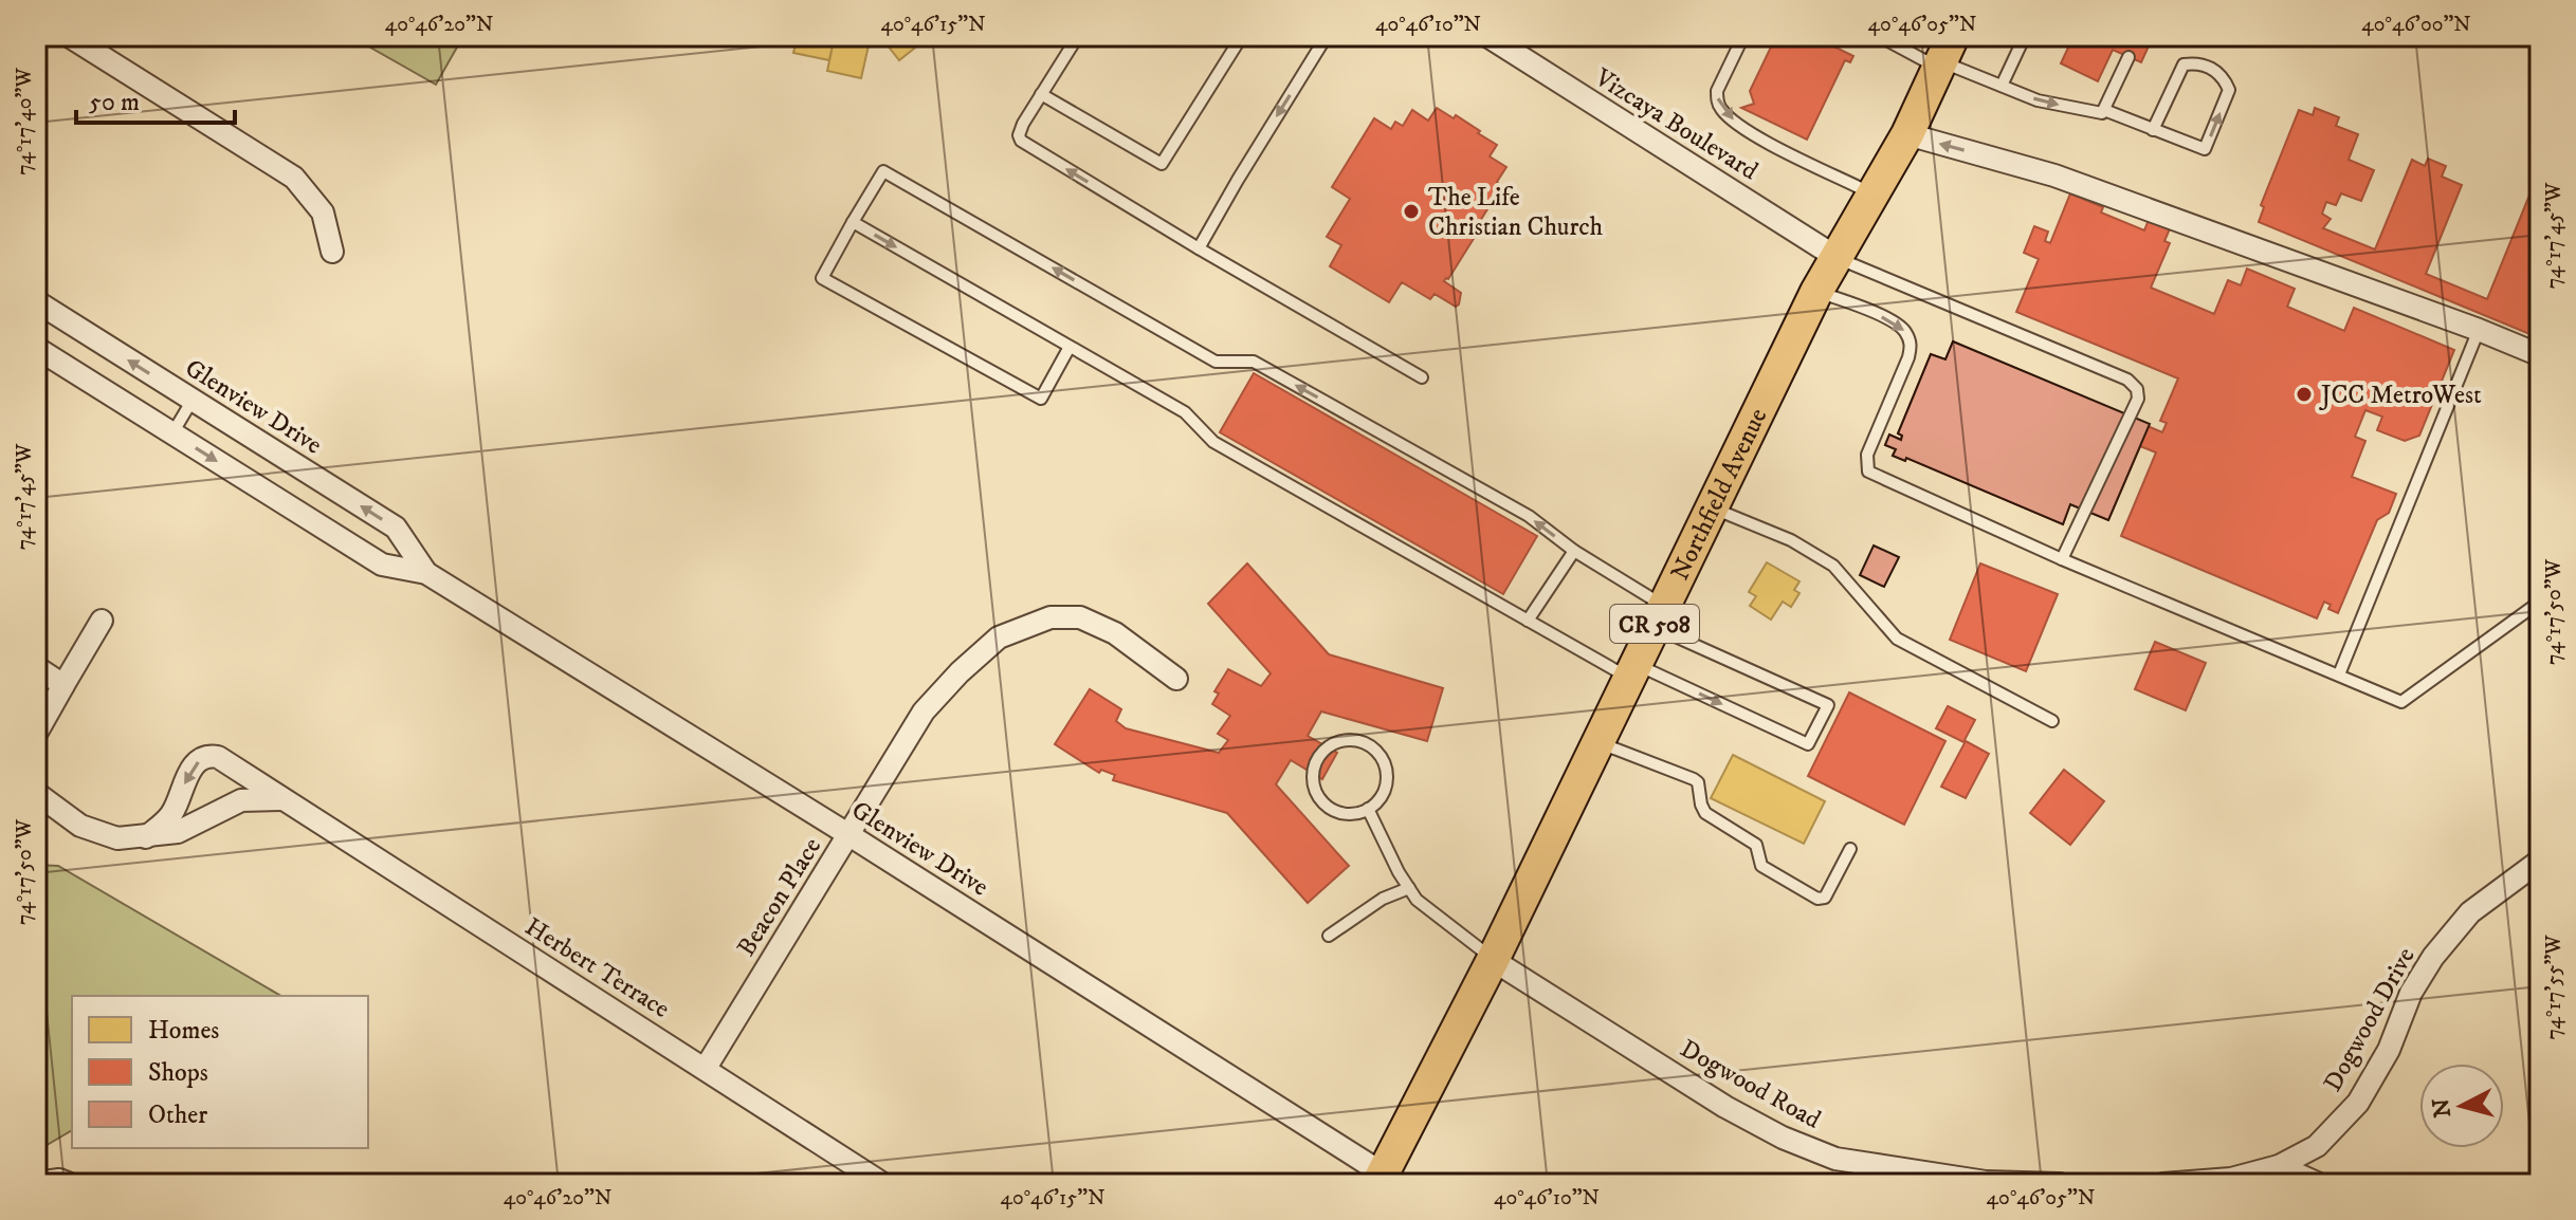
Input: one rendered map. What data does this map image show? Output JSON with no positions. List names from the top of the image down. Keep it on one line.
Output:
{"streets":{"main road":["Northfield Avenue","CR 508"],"street":["Vizcaya Boulevard","Glenview Drive","Beacon Place","Herbert Terrace","Dogwood Drive","Dogwood Road"]},"crossings":[["Vizcaya Boulevard","Northfield Avenue"],["Glenview Drive","Northfield Avenue"],["Glenview Drive","Beacon Place"],["Northfield Avenue","Dogwood Road"],["Beacon Place","Herbert Terrace"]],"places":["The Life Christian Church","JCC MetroWest"],"legend":["Homes","Shops","Other"],"scale_bar":"50 m","north":"left","coordinates":["40°46'20\"N","40°46'15\"N","40°46'10\"N","40°46'05\"N","40°46'00\"N","74°17'40\"W","74°17'45\"W","74°17'50\"W","74°17'55\"W"]}
